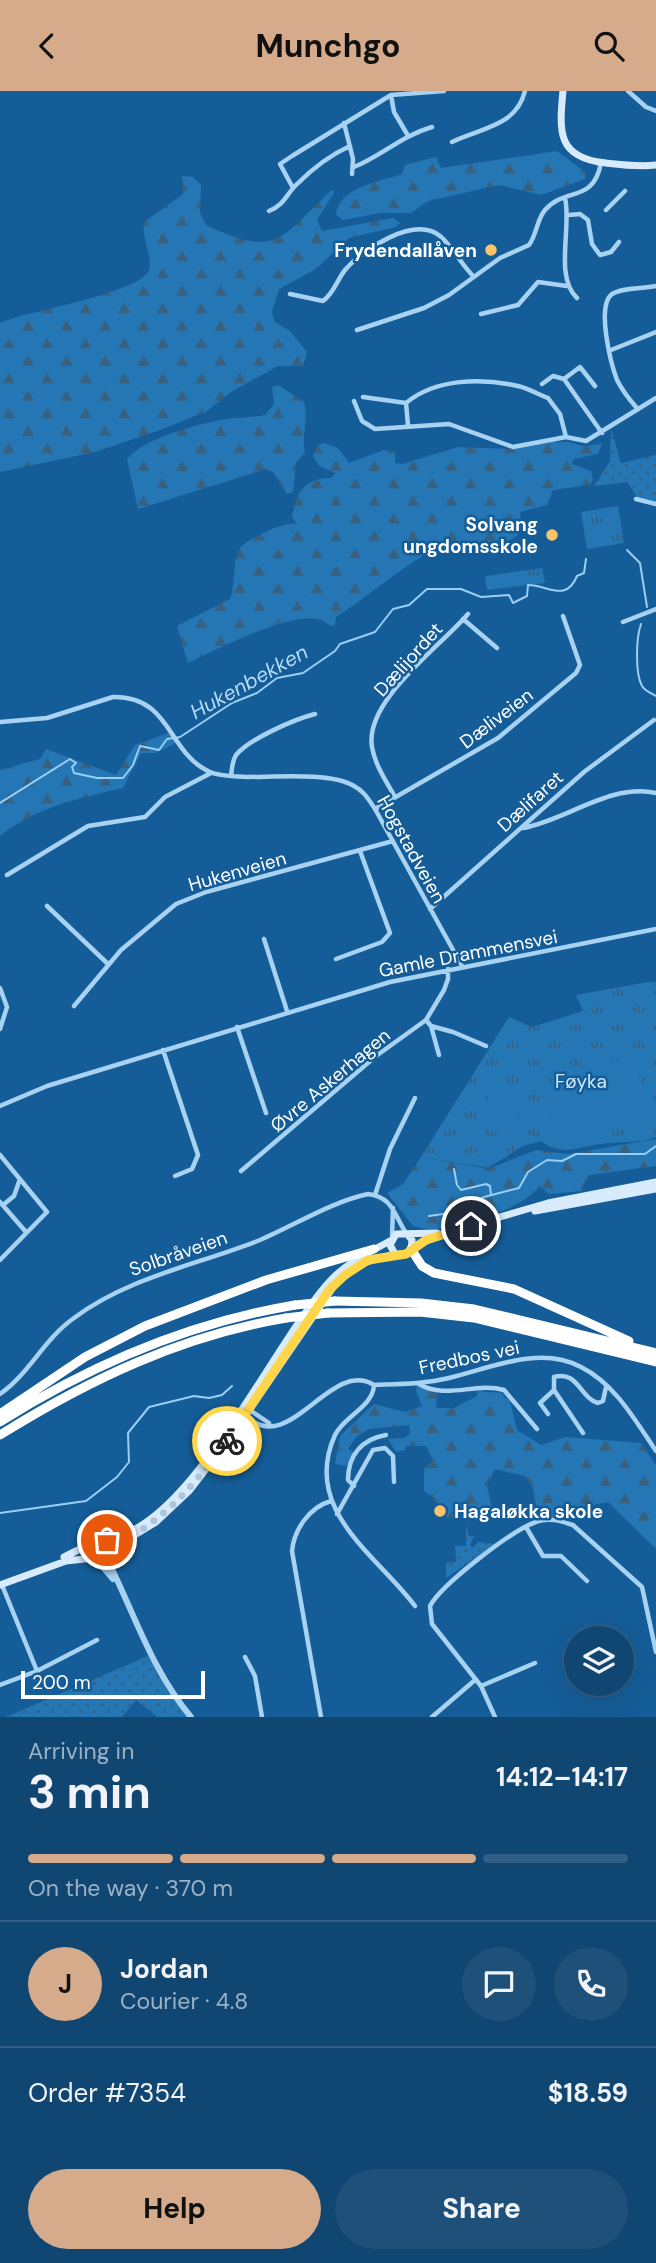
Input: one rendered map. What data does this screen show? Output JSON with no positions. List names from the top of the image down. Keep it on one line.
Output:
{"streets":{"street":["Dælijordet","Dæliveien","Dælifaret","Hogstadveien","Hukenveien","Gamle Drammensvei","Øvre Askerhagen","Solbråveien","Fredbos vei"]},"crossings":[["Dælijordet","Dæliveien"],["Dæliveien","Hogstadveien"],["Dælifaret","Hogstadveien"],["Hogstadveien","Hukenveien"],["Hogstadveien","Gamle Drammensvei"],["Gamle Drammensvei","Øvre Askerhagen"]],"water":["Hukenbekken"],"parks":["Føyka"],"places":["Frydendallåven","Solvang ungdomsskole","Hagaløkka skole"],"scale_bar":"200 m","page":{"header":"Munchgo","scale":"200 m","heading":["3 min","Arriving in","14:12–14:17"],"panel":["Jordan","Courier · 4.8","Order #7354","$18.59"],"bar":"On the way · 370 m","round":"J","buttons":["Help","Share"]}}
